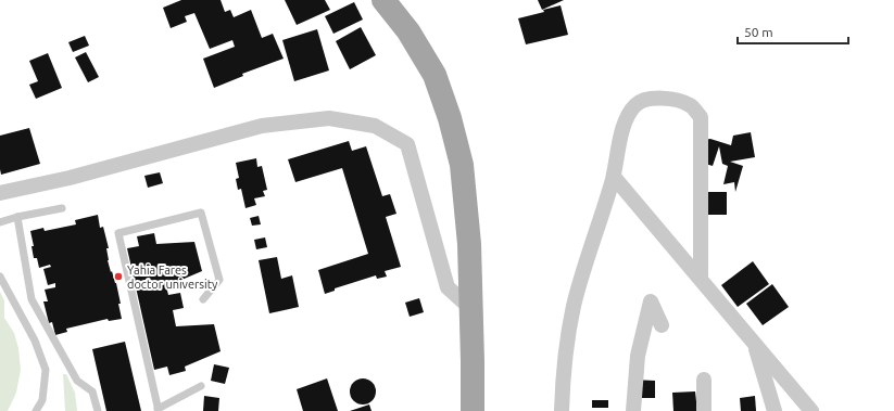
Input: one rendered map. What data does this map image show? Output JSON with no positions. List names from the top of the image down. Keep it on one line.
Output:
{"places":["Yahia Fares doctor university"],"scale_bar":"50 m"}
